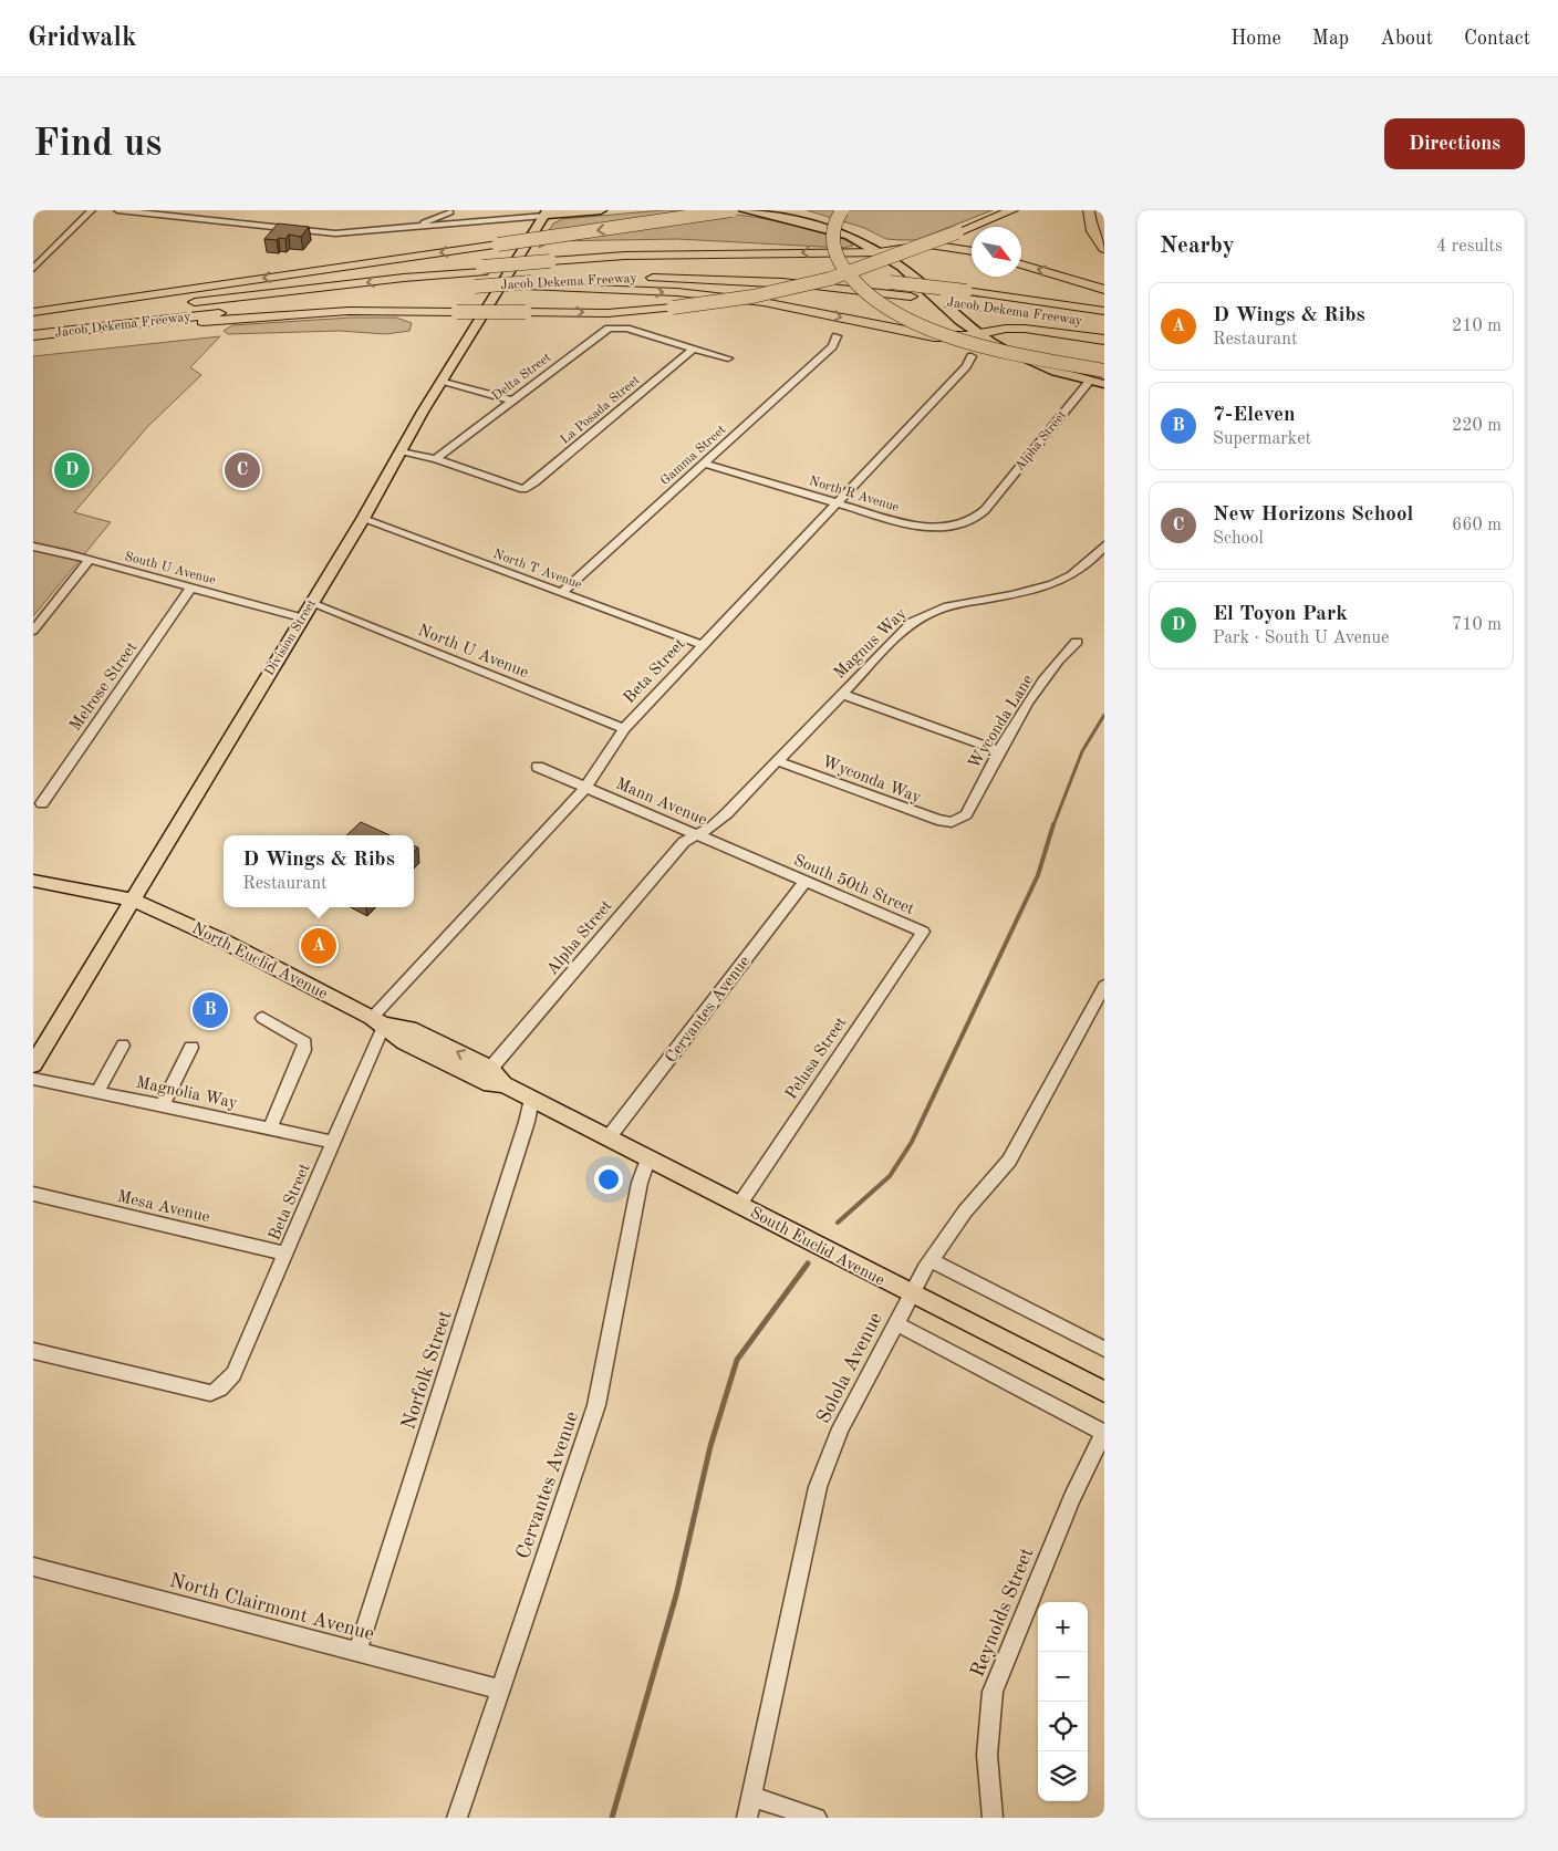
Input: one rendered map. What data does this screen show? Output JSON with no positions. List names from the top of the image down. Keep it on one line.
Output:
{"streets":{"highway":["Jacob Dekema Freeway"],"main road":["Division Street","North Euclid Avenue","South Euclid Avenue"],"street":["Delta Street","La Posada Street","Alpha Street","Gamma Street","North R Avenue","South U Avenue","North T Avenue","Magnus Way","North U Avenue","Beta Street","Melrose Street","Wyconda Lane","Wyconda Way","Mann Avenue","South 50th Street","Cervantes Avenue","Pelusa Street","Magnolia Way","Mesa Avenue","Solola Avenue","Norfolk Street","North Clairmont Avenue","Reynolds Street"]},"crossings":[["Delta Street","La Posada Street"],["Alpha Street","North R Avenue"],["Alpha Street","Magnus Way"],["Alpha Street","Mann Avenue"],["Alpha Street","North Euclid Avenue"],["Gamma Street","North R Avenue"],["Gamma Street","North T Avenue"],["North R Avenue","Beta Street"],["South U Avenue","Division Street"],["South U Avenue","Melrose Street"],["North T Avenue","Division Street"],["North T Avenue","Beta Street"],["Division Street","North U Avenue"],["Division Street","North Euclid Avenue"],["Magnus Way","Wyconda Way"],["Magnus Way","Mann Avenue"],["North U Avenue","Beta Street"],["Beta Street","Mann Avenue"],["Beta Street","North Euclid Avenue"],["Beta Street","Magnolia Way"],["Beta Street","Mesa Avenue"],["Wyconda Lane","Wyconda Way"],["Mann Avenue","South 50th Street"],["South 50th Street","Cervantes Avenue"],["South 50th Street","Pelusa Street"],["North Euclid Avenue","South Euclid Avenue"],["North Euclid Avenue","Norfolk Street"],["Cervantes Avenue","South Euclid Avenue"],["Cervantes Avenue","North Clairmont Avenue"],["Pelusa Street","South Euclid Avenue"],["South Euclid Avenue","Solola Avenue"],["South Euclid Avenue","Norfolk Street"],["Norfolk Street","North Clairmont Avenue"]],"north":"bottom right","page":{"header":"Gridwalk","nav":["Home","Map","About","Contact"],"buttons":"Directions","title":"Find us","heading":["Nearby","4 results"],"list":[{"mark":"A","name":"D Wings & Ribs","note":"Restaurant","value":"210 m"},{"mark":"B","name":"7-Eleven","note":"Supermarket","value":"220 m"},{"mark":"C","name":"New Horizons School","note":"School","value":"660 m"},{"mark":"D","name":"El Toyon Park","note":"Park · South U Avenue","value":"710 m"}],"pins":["C","D","A","B"],"popup":["D Wings & Ribs","Restaurant"],"map_buttons":["+","−"]}}
